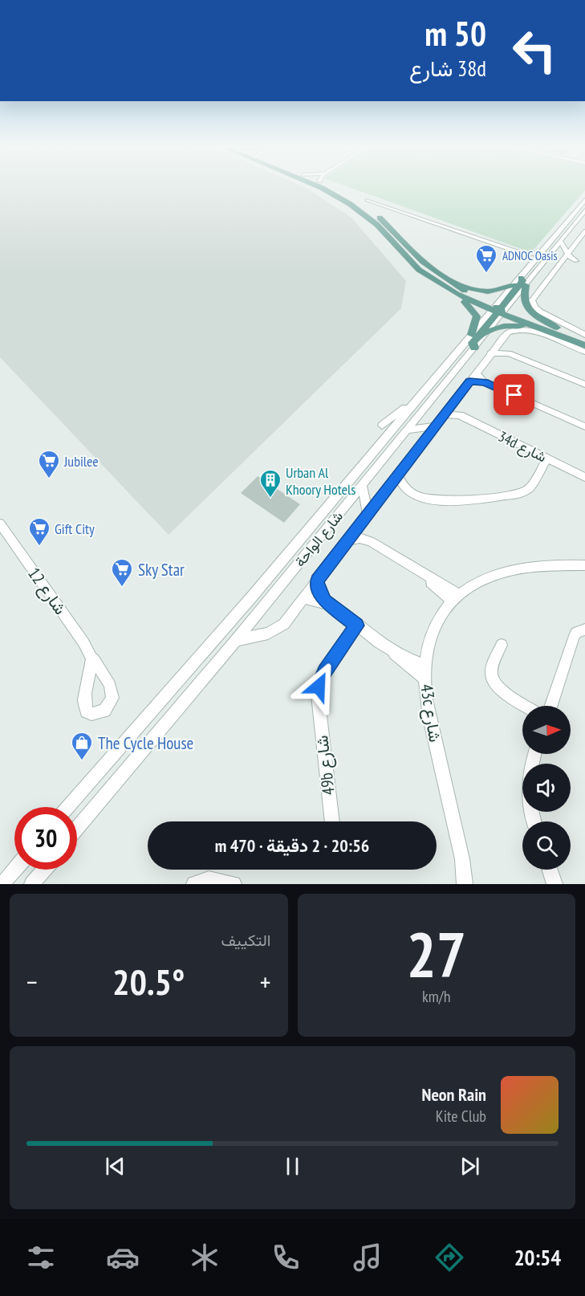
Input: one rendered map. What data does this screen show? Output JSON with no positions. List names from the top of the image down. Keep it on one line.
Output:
{"streets":{"street":["34d شارع","شارع الواحة","شارع 12","43c شارع","49b شارع"]},"places":{"supermarket":["ADNOC Oasis","Jubilee","Gift City","Sky Star"],"building":["Urban Al Khoory Hotels"],"shop":["The Cycle House"]},"north":"right","page":{"turn":["50 m","38d شارع"],"limit":"30","trip":"20:56 · 2 دقيقة · 470 m","tile":[["27","km/h"],"التكييف"],"heat":["−","20.5°","+"],"song":["Neon Rain","Kite Club"],"tabs":"20:54"}}
